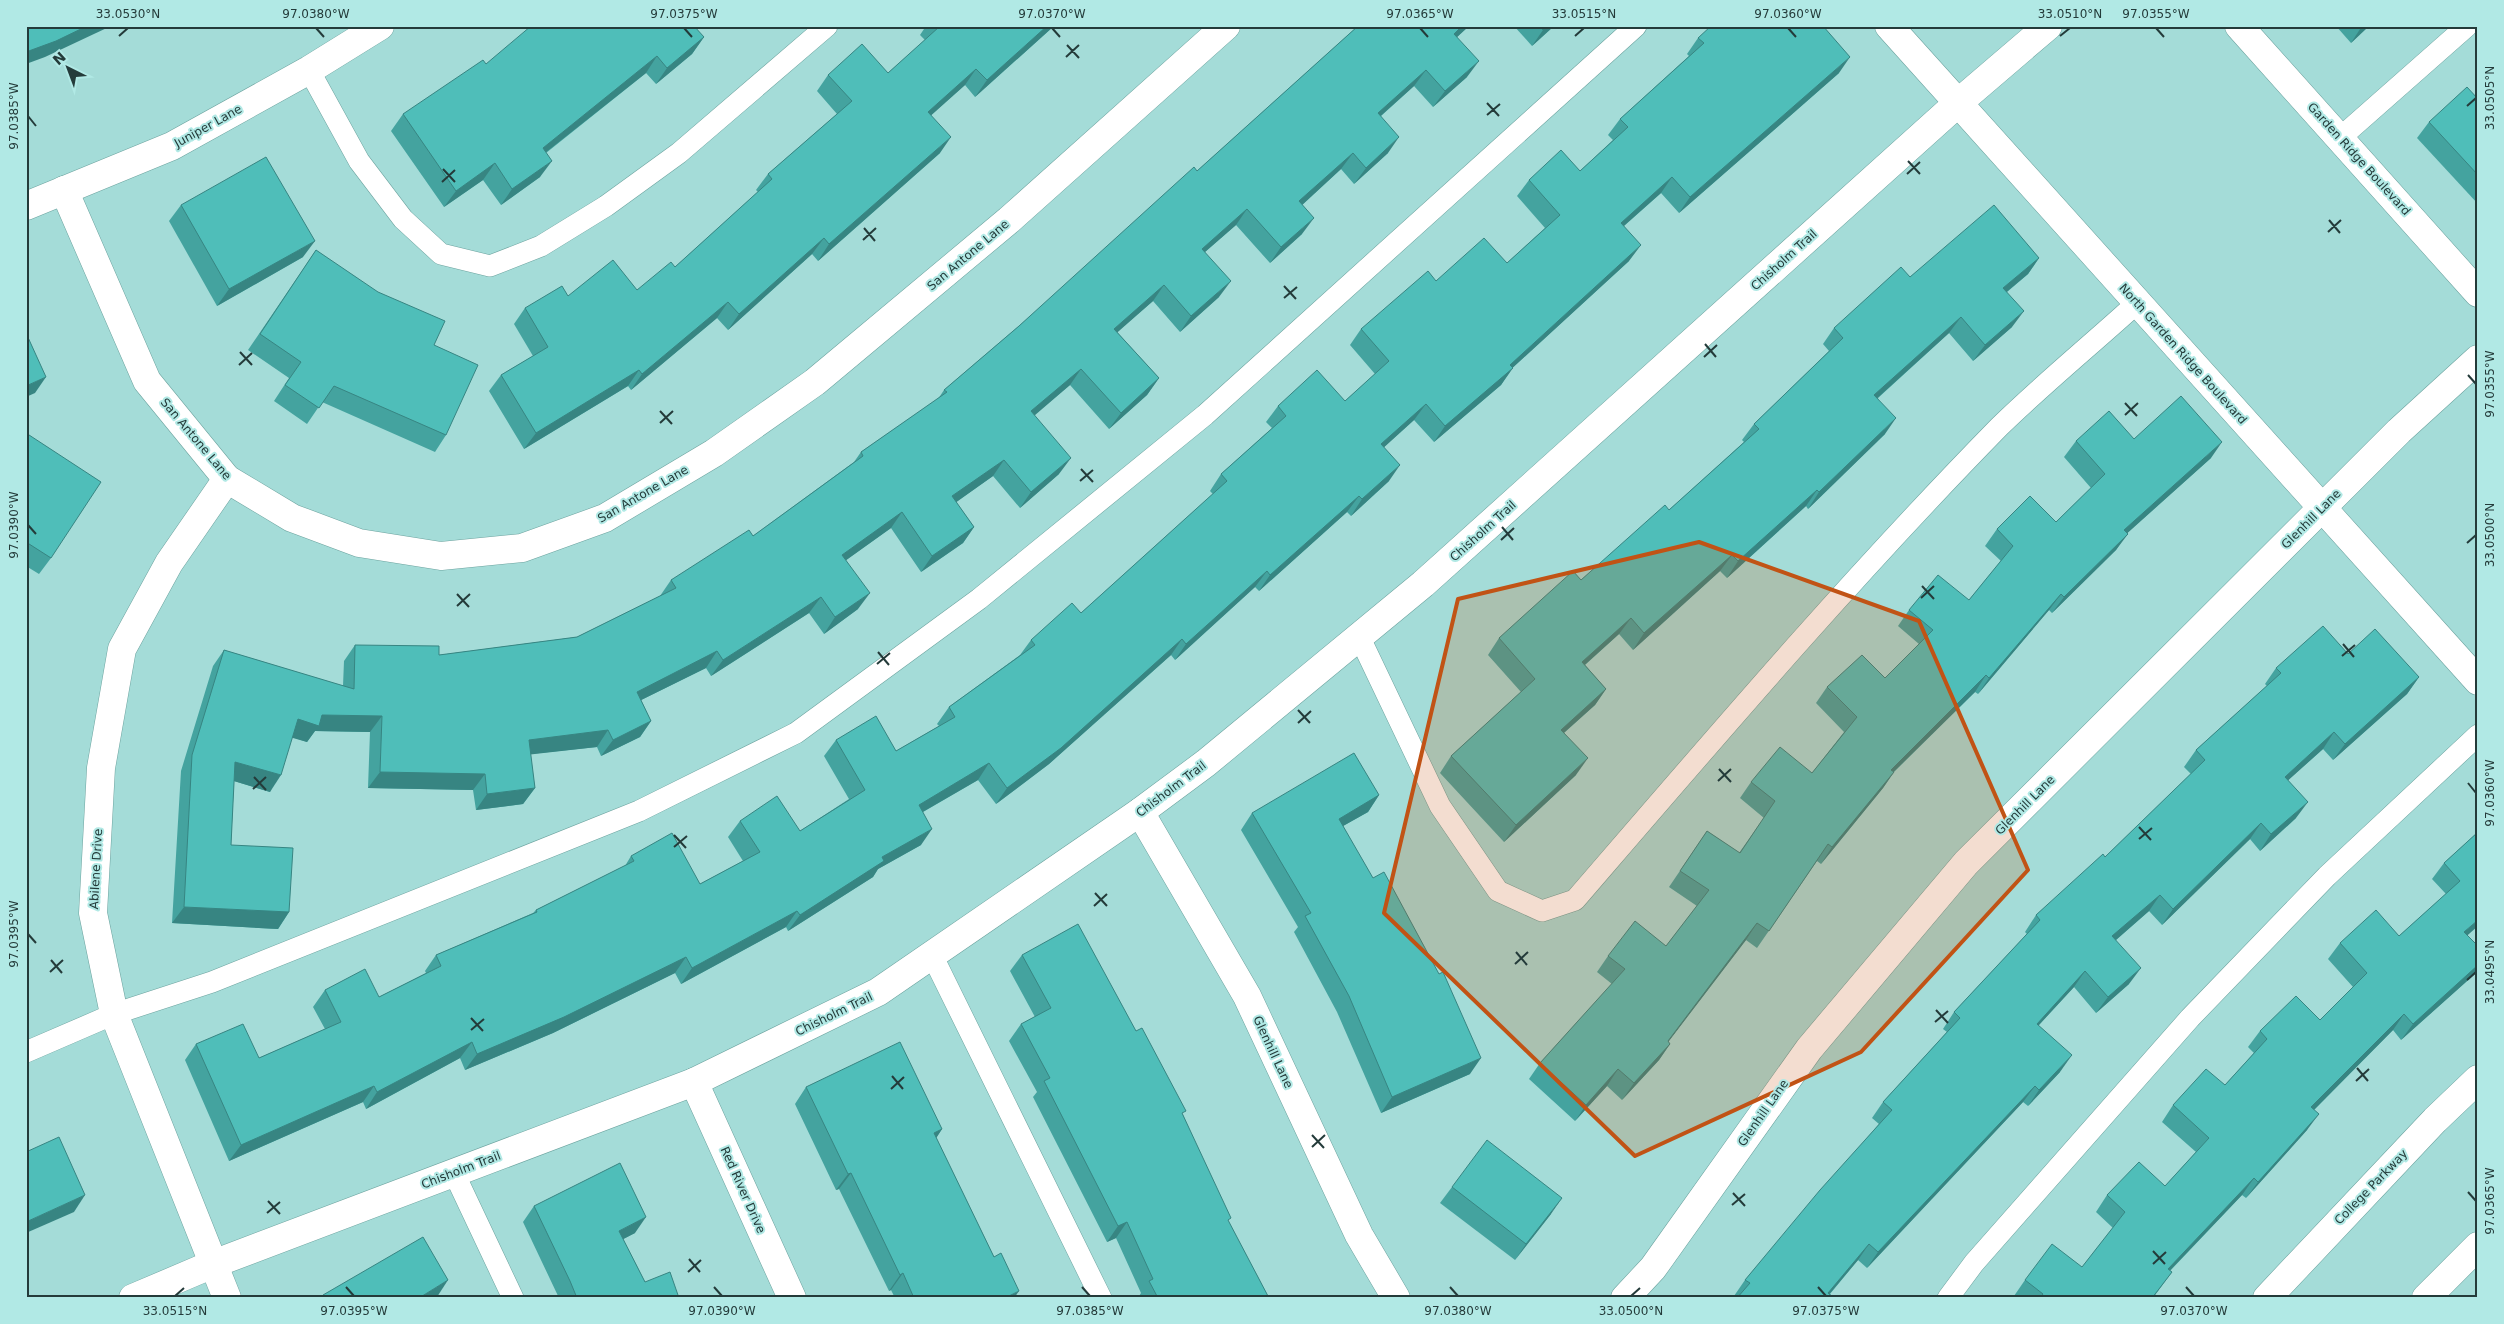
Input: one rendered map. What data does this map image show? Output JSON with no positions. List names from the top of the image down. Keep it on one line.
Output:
{"streets":{"street":["Juniper Lane","Garden Ridge Boulevard","San Antone Lane","Chisholm Trail","North Garden Ridge Boulevard","Glenhill Lane","Abilene Drive","College Parkway","Red River Drive"]},"crossings":[["Juniper Lane","San Antone Lane"],["San Antone Lane","Abilene Drive"],["Chisholm Trail","North Garden Ridge Boulevard"],["Chisholm Trail","Glenhill Lane"],["Chisholm Trail","Abilene Drive"],["Chisholm Trail","Red River Drive"],["North Garden Ridge Boulevard","Glenhill Lane"]],"north":"top left","coordinates":["33.0530°N","97.0380°W","97.0375°W","97.0370°W","97.0365°W","33.0515°N","97.0360°W","33.0510°N","97.0355°W","33.0505°N","97.0385°W","97.0390°W","33.0500°N","97.0395°W","33.0495°N"]}
